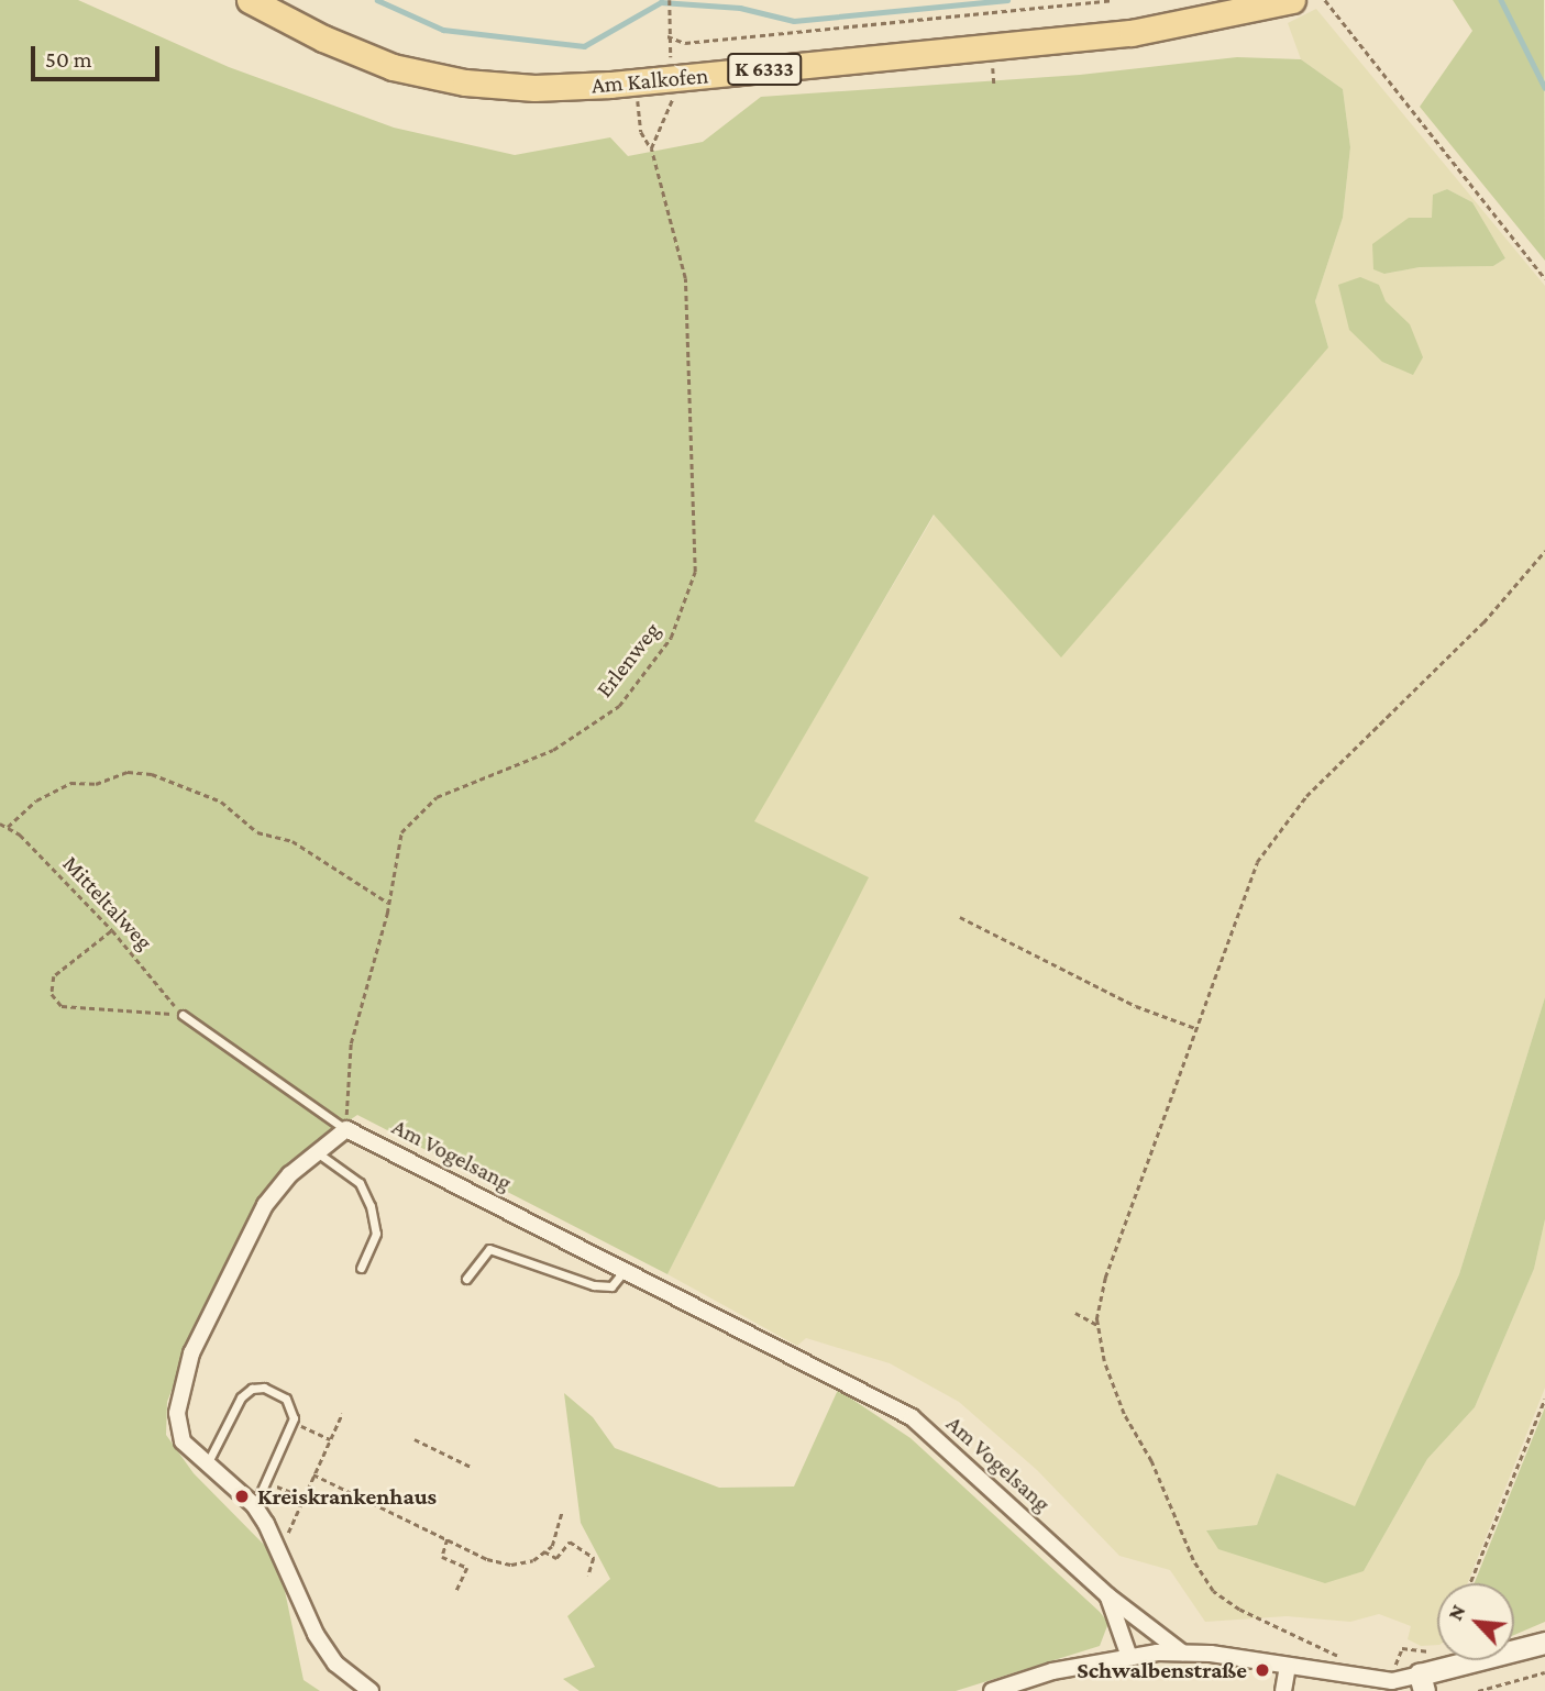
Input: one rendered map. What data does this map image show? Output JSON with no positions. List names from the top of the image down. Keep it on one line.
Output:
{"streets":{"main road":["K 6333","Am Kalkofen"],"street":["Am Vogelsang"],"path":["Erlenweg","Mitteltalweg"]},"crossings":[["Am Kalkofen","Erlenweg"],["Erlenweg","Am Vogelsang"]],"places":["Kreiskrankenhaus","Schwalbenstraße"],"scale_bar":"50 m","north":"top left"}
